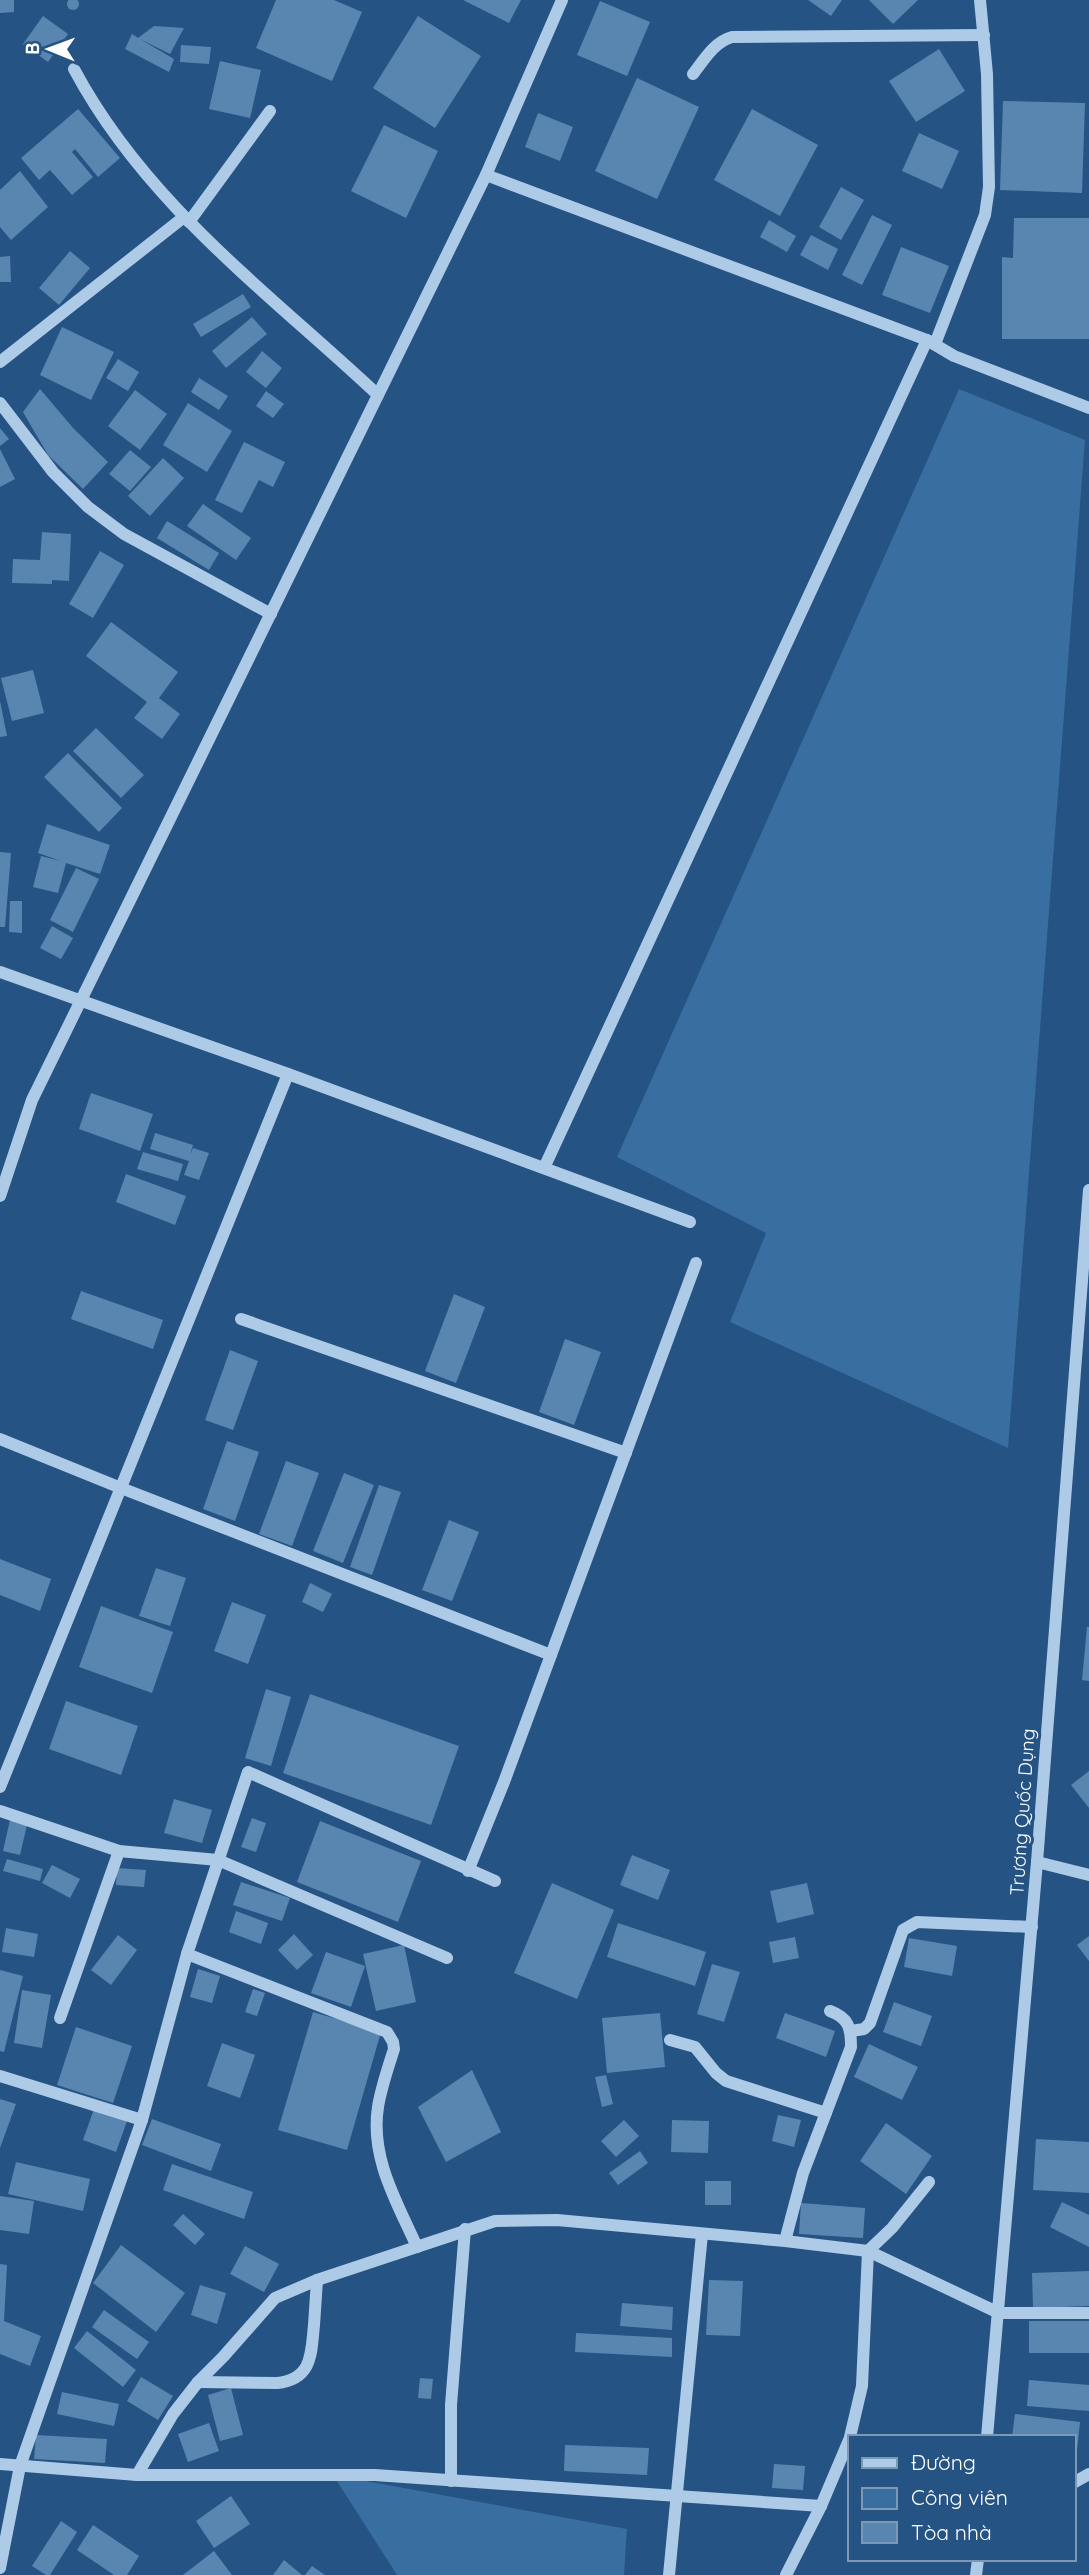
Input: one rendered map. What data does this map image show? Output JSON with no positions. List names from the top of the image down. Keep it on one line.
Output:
{"streets":{"street":["Trương Quốc Dụng"]},"legend":["Đường","Công viên","Tòa nhà"],"north":"left"}
